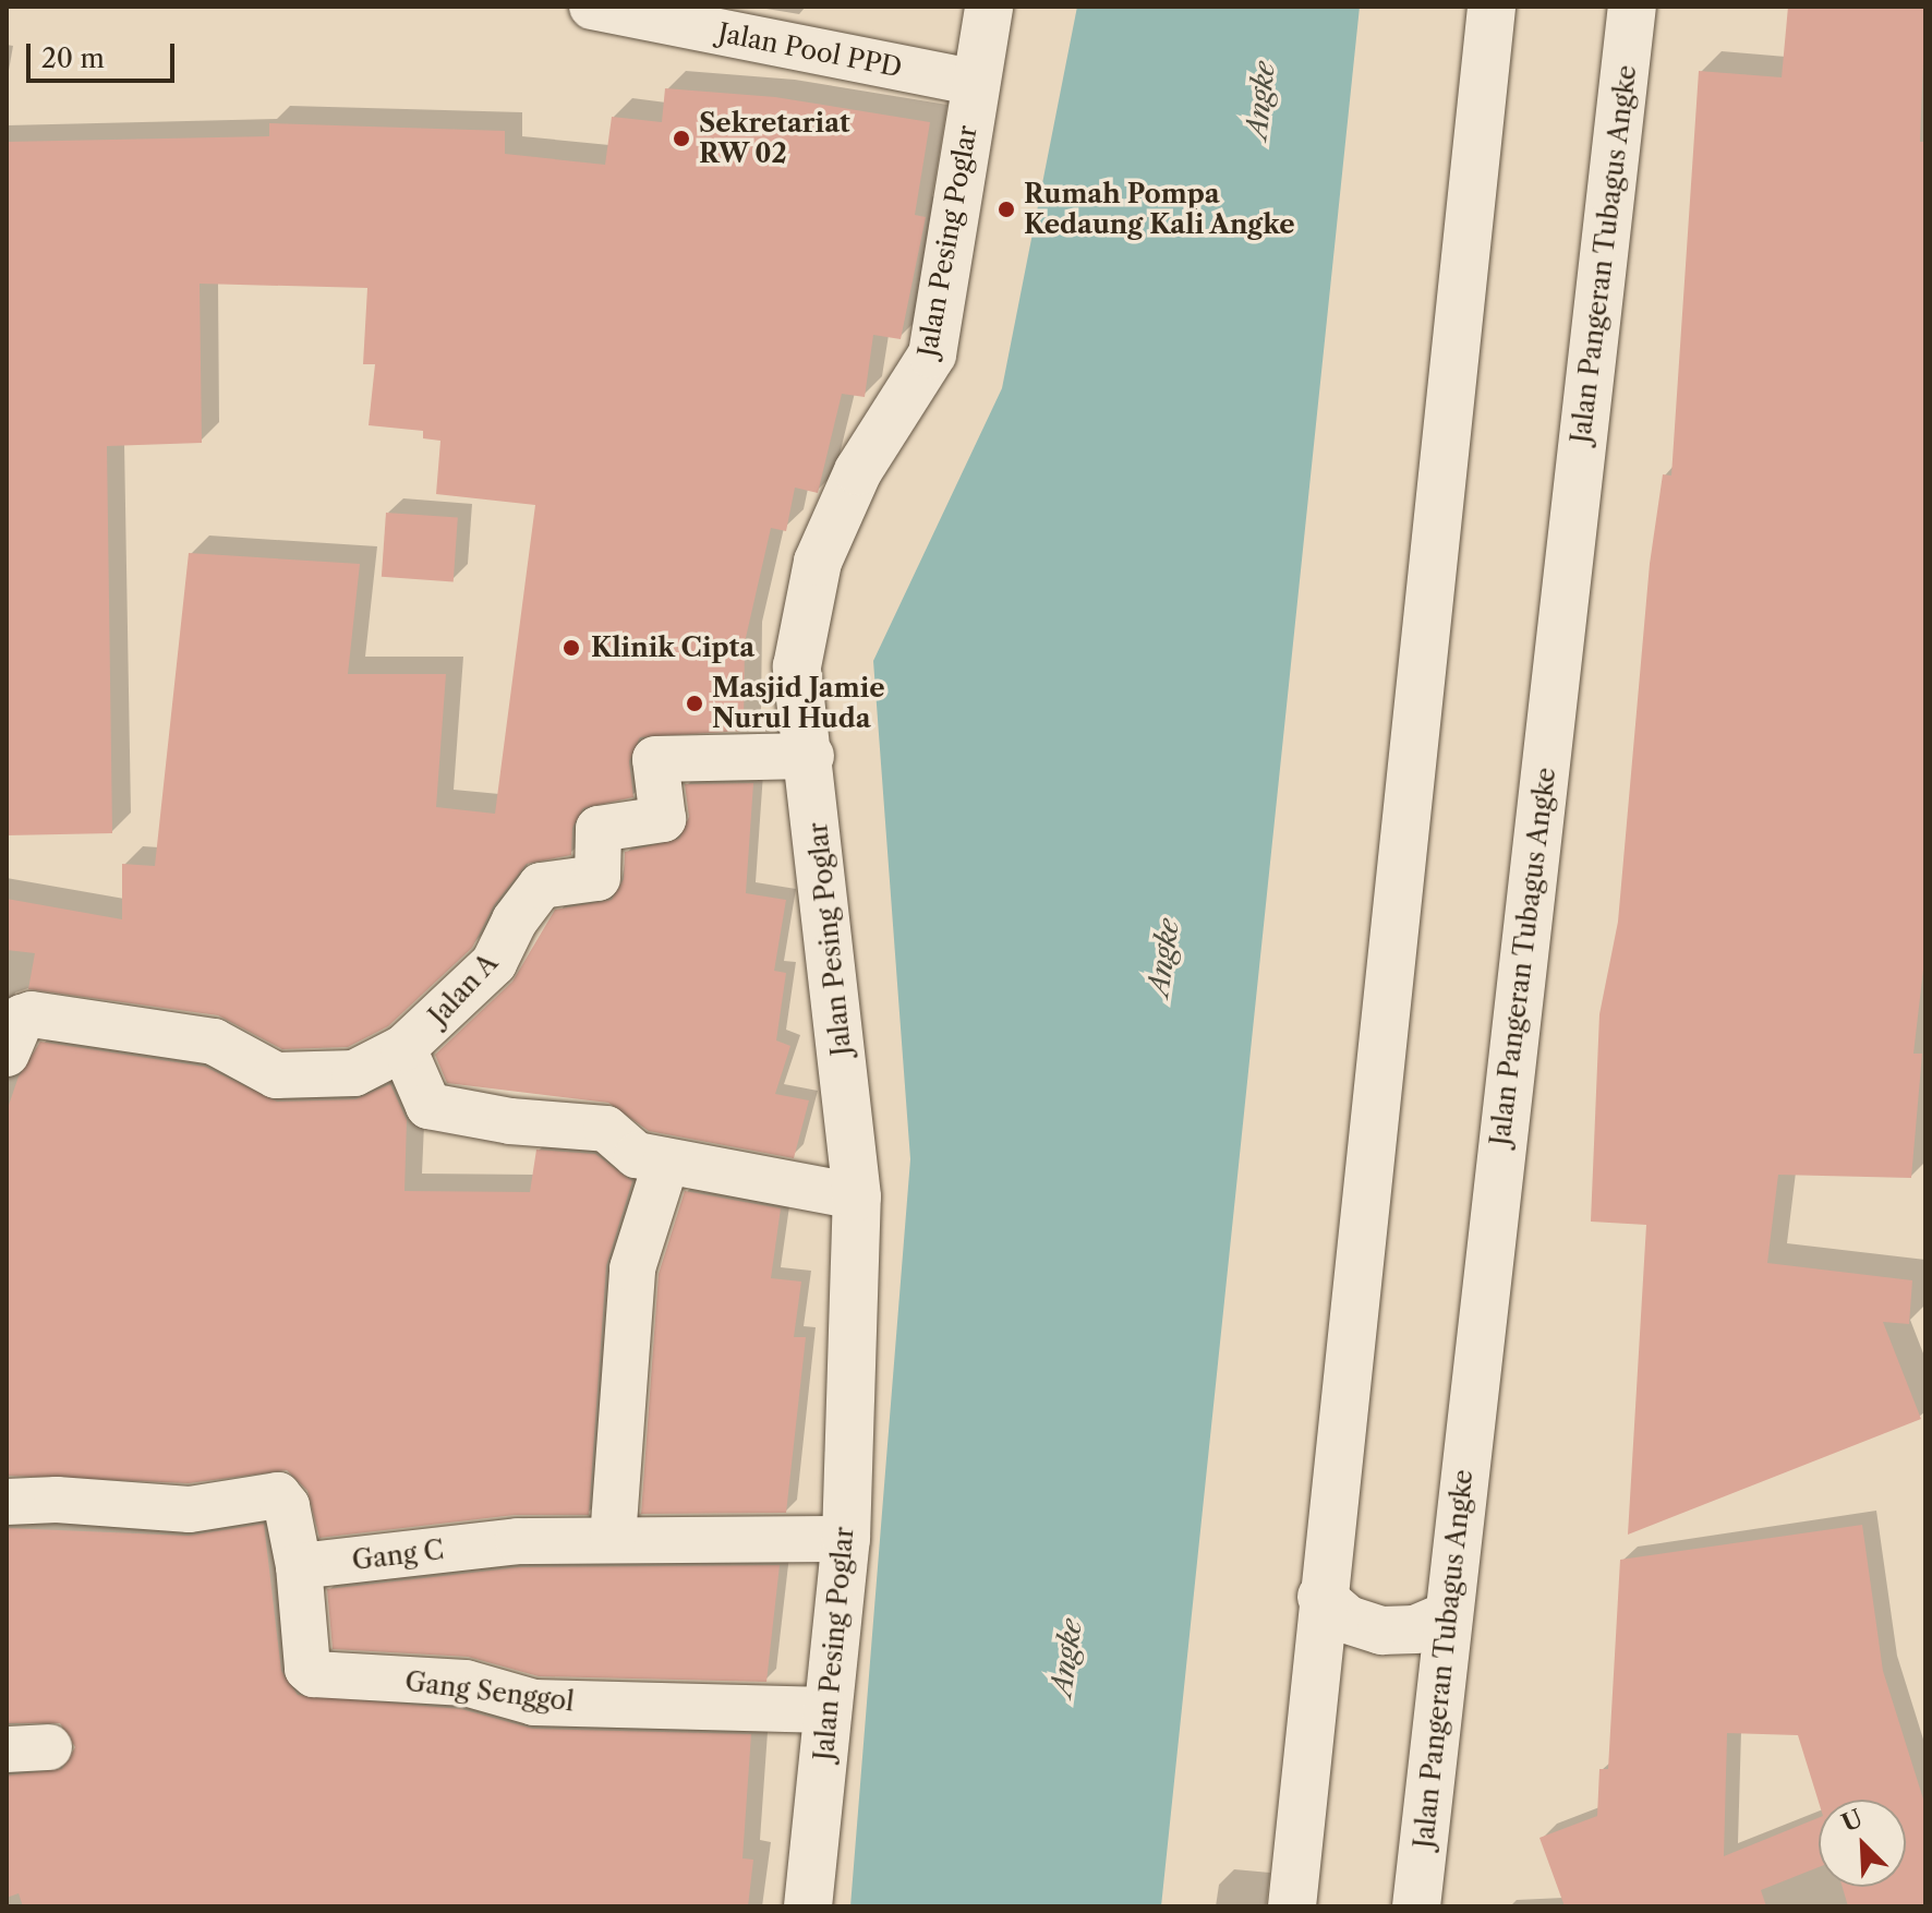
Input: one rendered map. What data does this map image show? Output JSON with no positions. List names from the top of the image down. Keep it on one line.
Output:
{"streets":{"main road":["Jalan Pesing Poglar","Jalan Pangeran Tubagus Angke"],"street":["Jalan Pool PPD","Jalan A","Gang C","Gang Senggol"]},"crossings":[["Jalan Pool PPD","Jalan Pesing Poglar"],["Jalan Pesing Poglar","Jalan A"],["Jalan Pesing Poglar","Gang C"],["Jalan Pesing Poglar","Gang Senggol"],["Gang C","Gang Senggol"]],"water":["Angke"],"places":["Sekretariat RW 02","Rumah Pompa Kedaung Kali Angke","Klinik Cipta","Masjid Jamie Nurul Huda"],"scale_bar":"20 m","north":"top left"}
